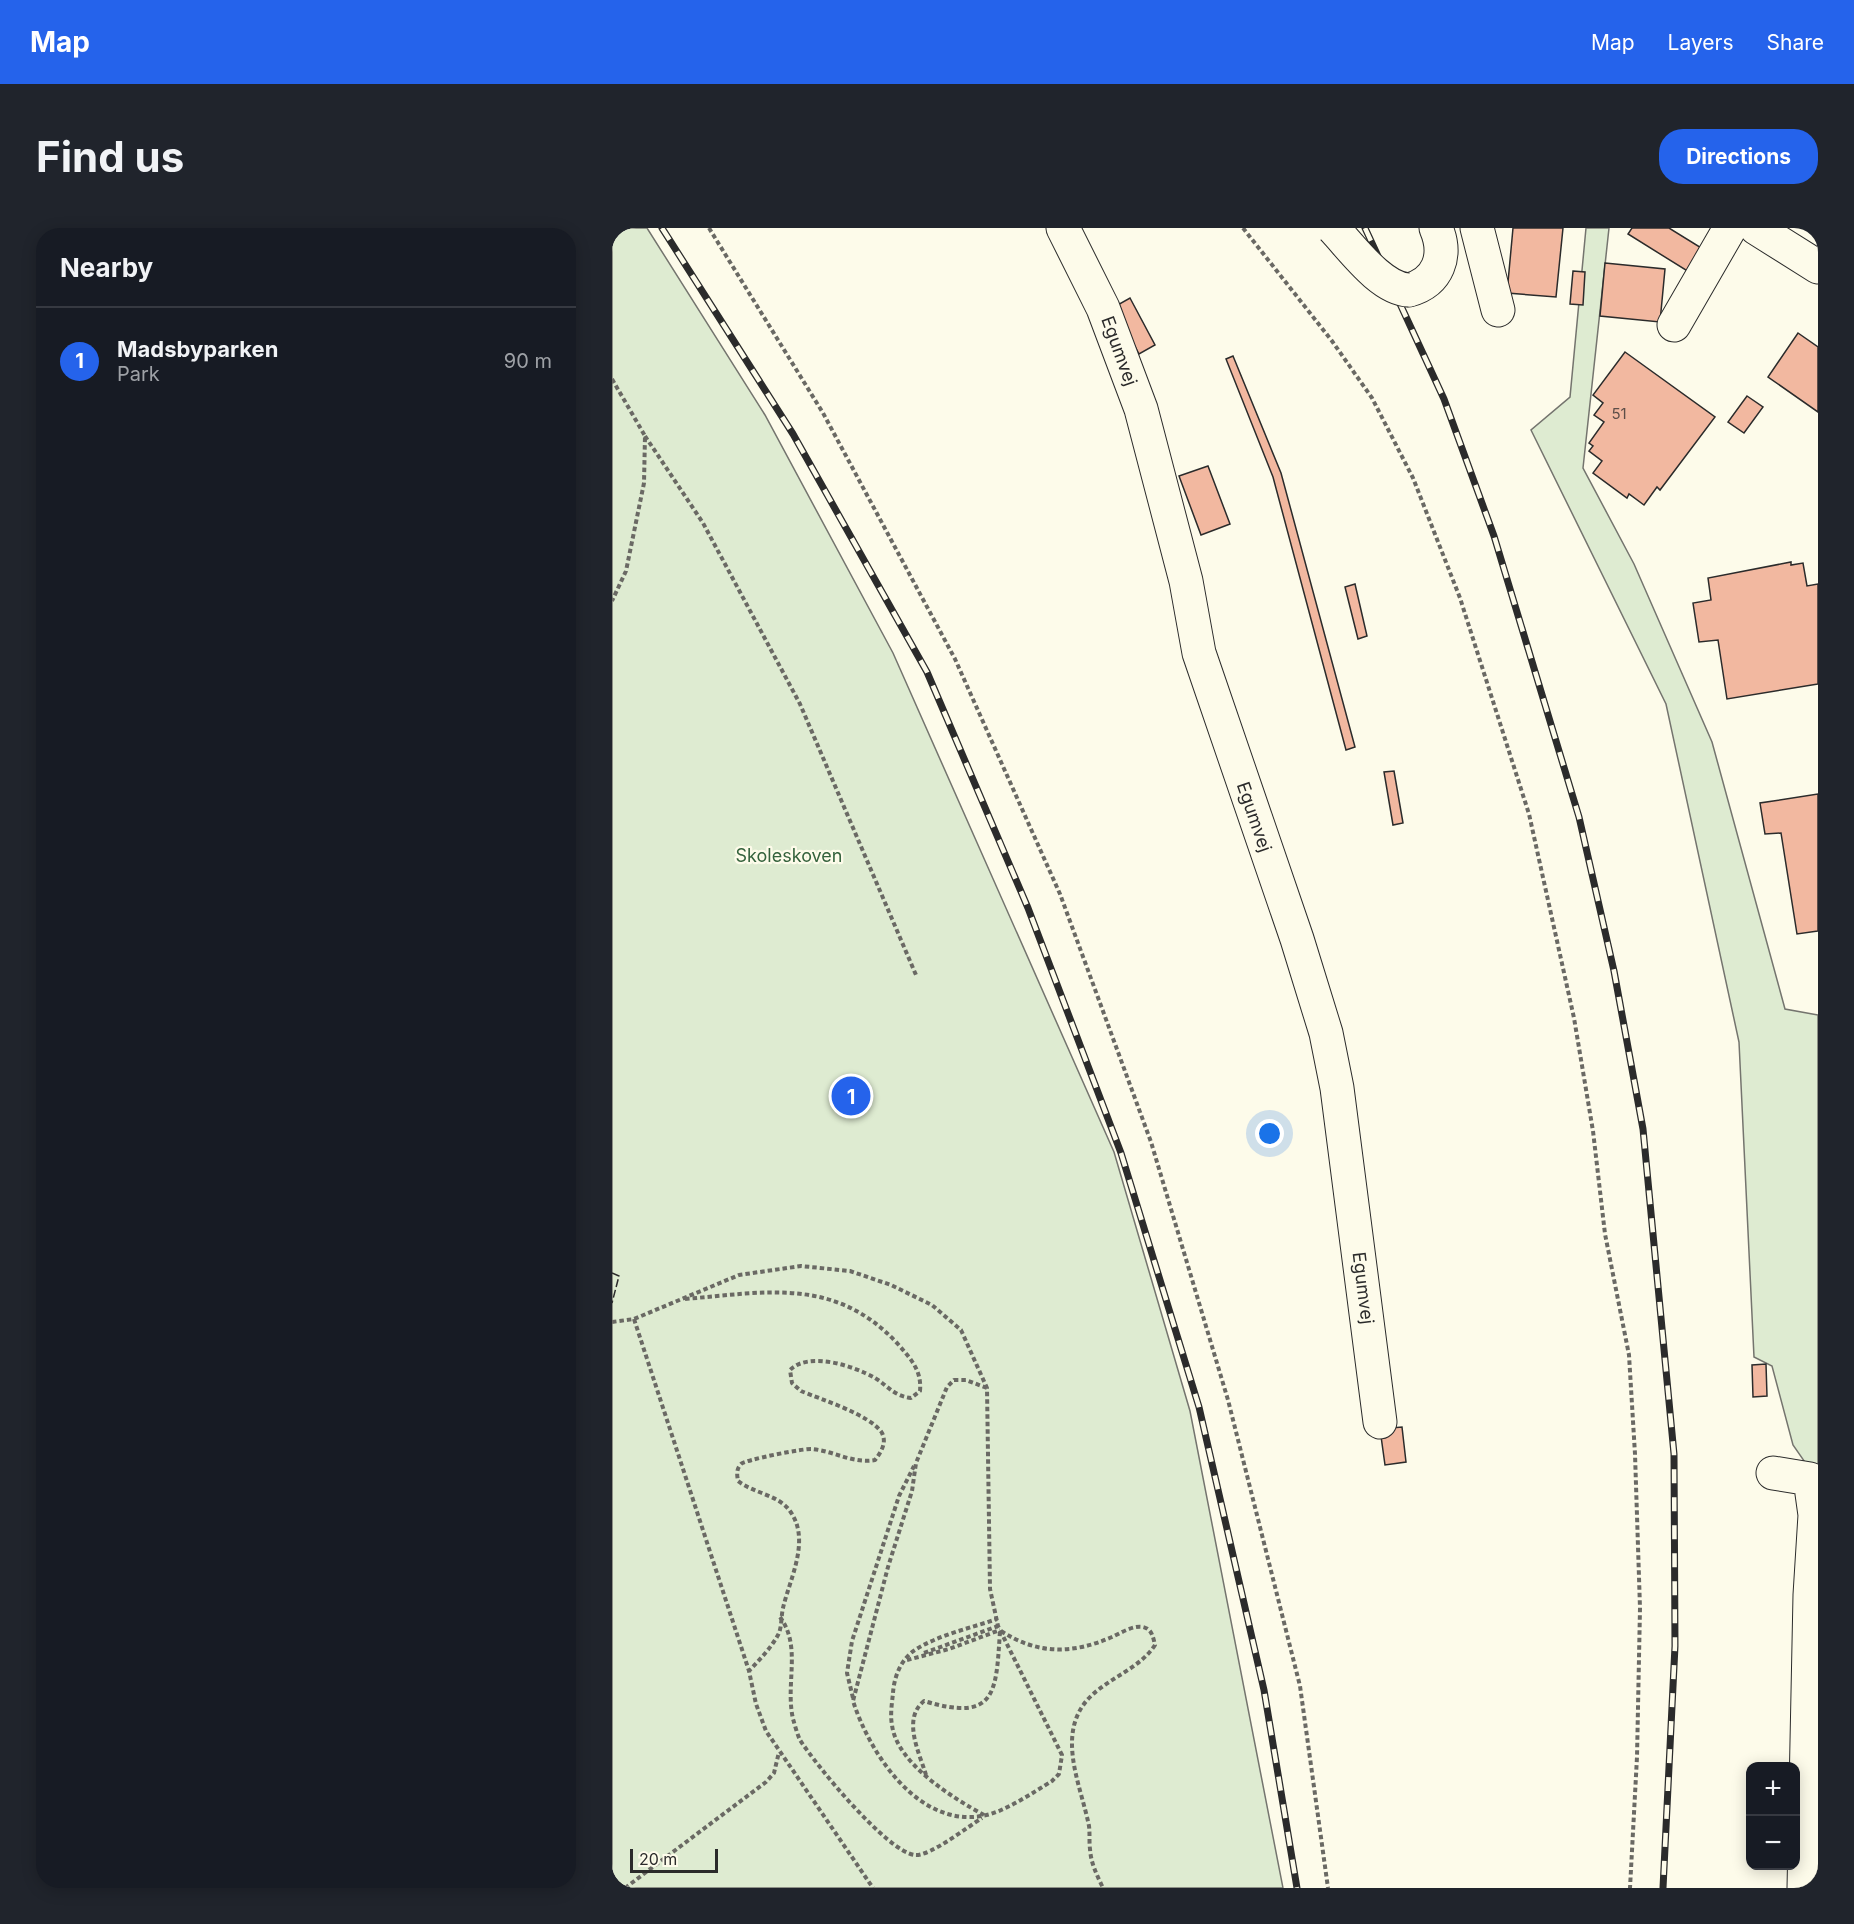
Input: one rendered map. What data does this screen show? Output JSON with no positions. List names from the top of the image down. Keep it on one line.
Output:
{"streets":{"street":["Egumvej"]},"parks":["Skoleskoven"],"house_numbers":["51"],"scale_bar":"20 m","page":{"header":"Map","nav":["Map","Layers","Share"],"buttons":"Directions","title":"Find us","heading":"Nearby","list":[{"mark":"1","name":"Madsbyparken","note":"Park","value":"90 m"}],"pins":"1","map_buttons":["+","−"],"scale":"20 m"}}
